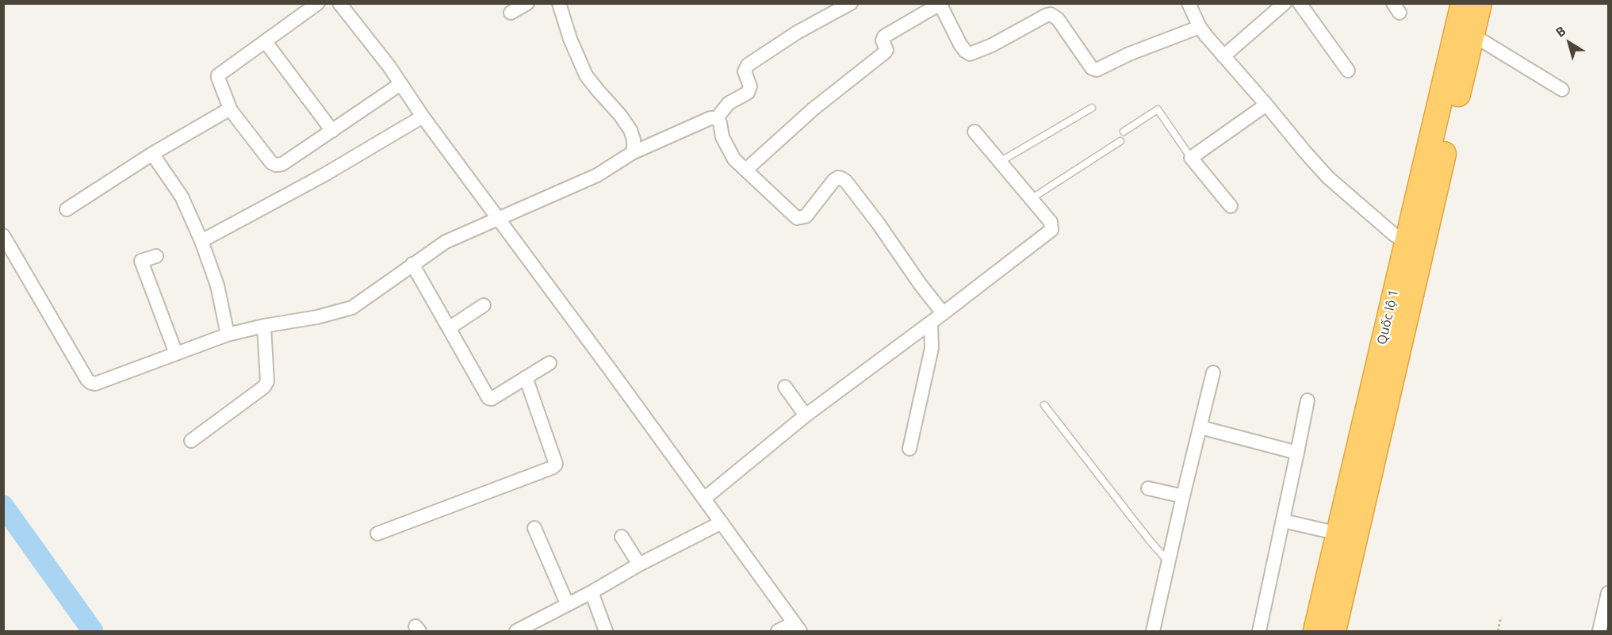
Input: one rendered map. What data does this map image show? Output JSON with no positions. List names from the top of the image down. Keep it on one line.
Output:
{"streets":{"highway":["Quốc lộ 1"]},"north":"top left"}
